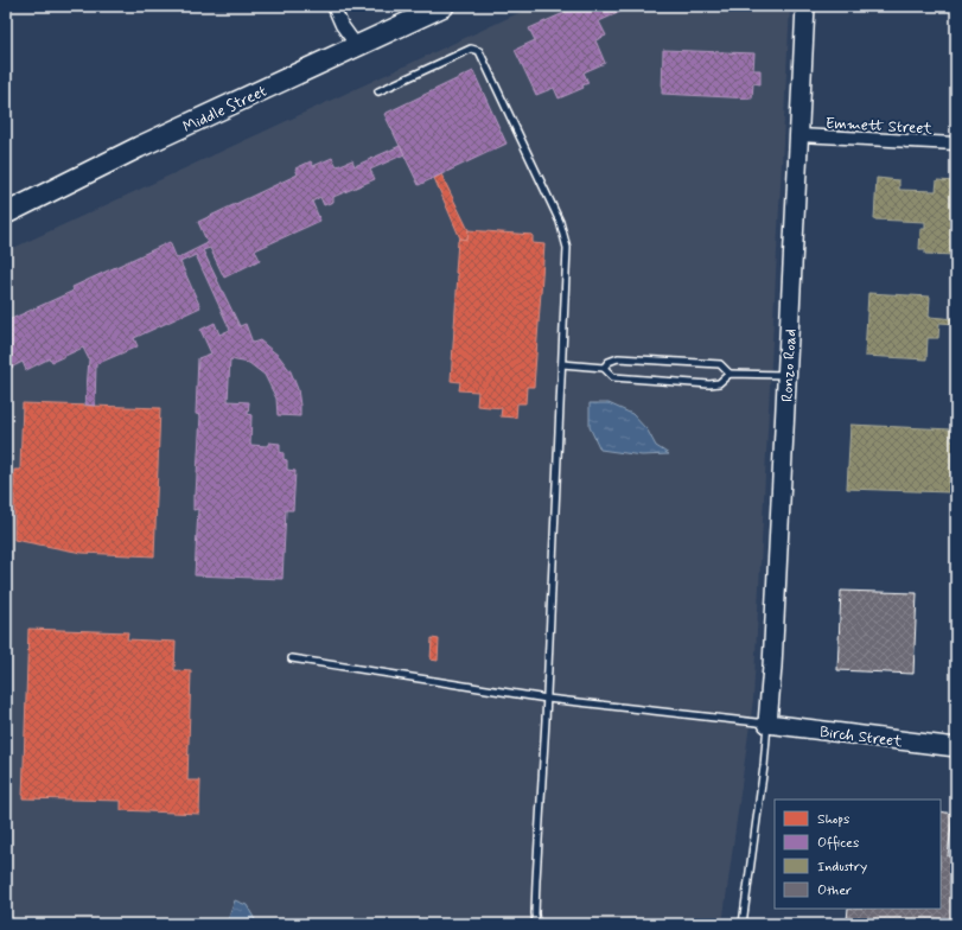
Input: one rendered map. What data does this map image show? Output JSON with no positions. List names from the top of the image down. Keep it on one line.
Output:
{"streets":{"main road":["Middle Street","Ronzo Road","Birch Street"],"street":["Emmett Street"]},"crossings":[["Emmett Street","Ronzo Road"],["Ronzo Road","Birch Street"]],"legend":["Shops","Offices","Industry","Other"]}
